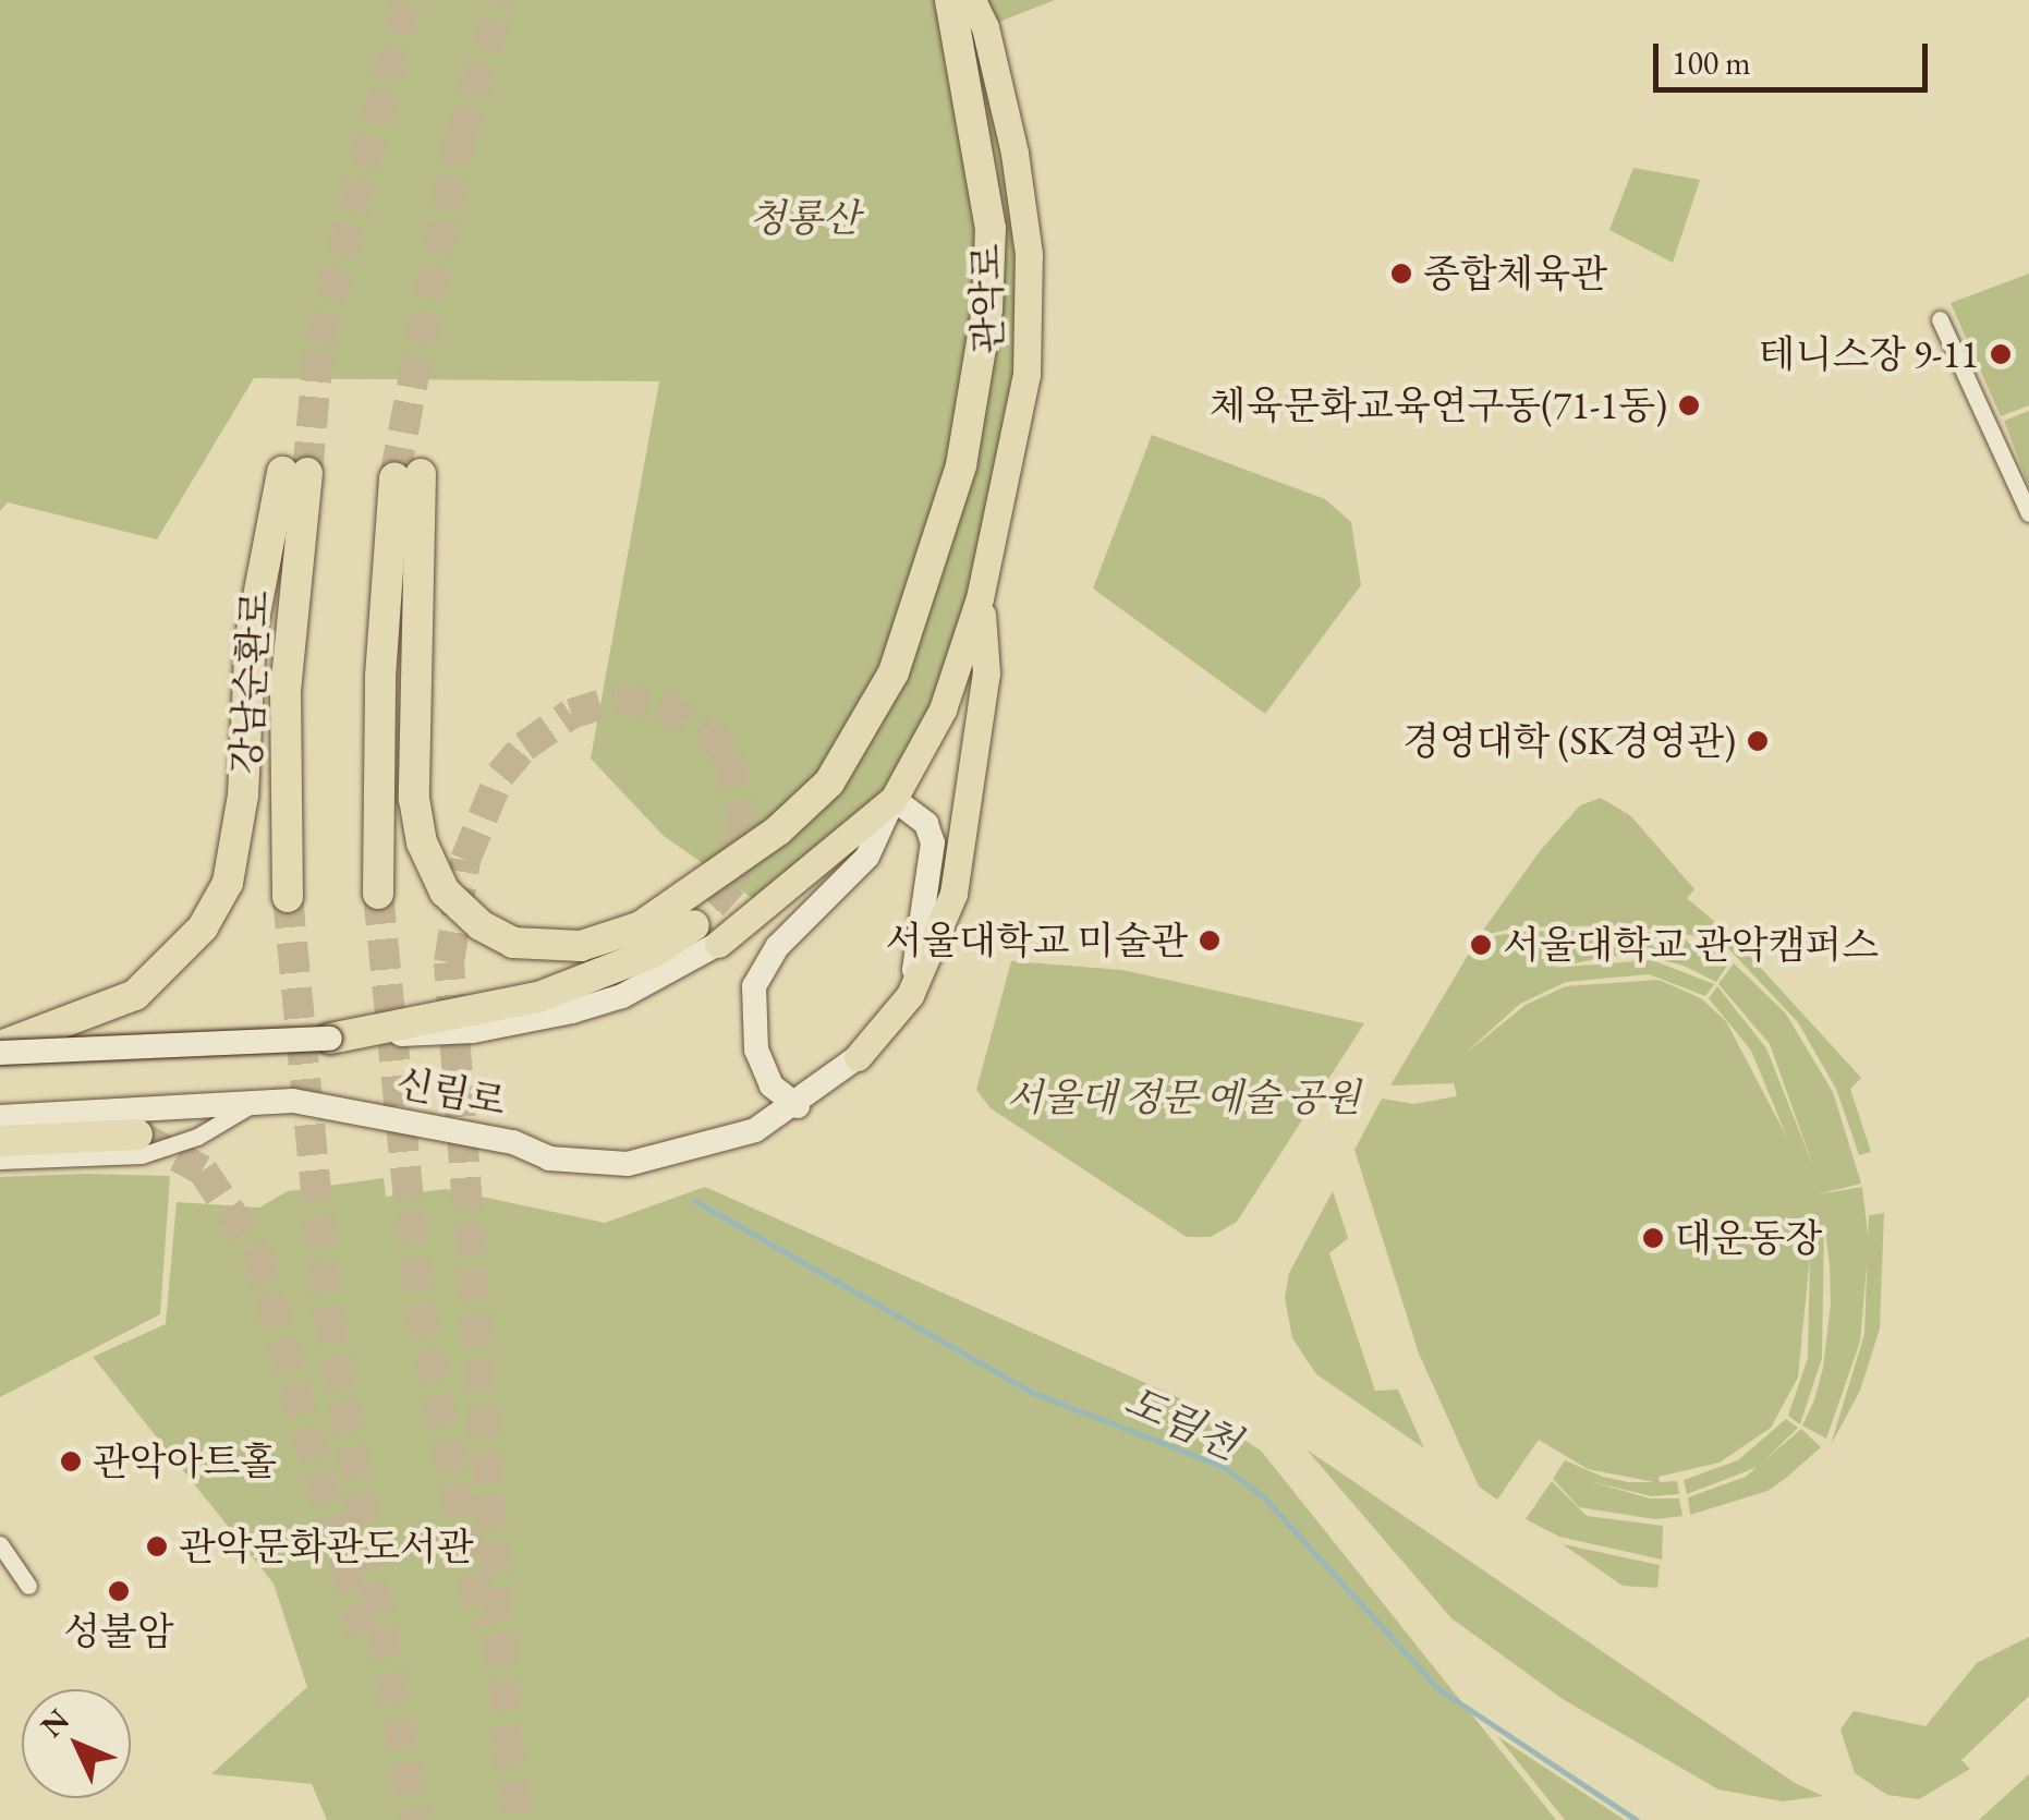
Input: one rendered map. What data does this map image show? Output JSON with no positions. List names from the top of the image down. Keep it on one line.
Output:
{"streets":{"highway":["강남순환로"],"main road":["관악로","신림로"]},"crossings":[["관악로","신림로"]],"water":["도림천"],"parks":["청룡산","서울대 정문 예술 공원"],"places":["종합체육관","테니스장 9-11","체육문화교육연구동(71-1동)","경영대학 (SK경영관)","서울대학교 미술관","서울대학교 관악캠퍼스","대운동장","관악아트홀","관악문화관도서관","성불암"],"scale_bar":"100 m","north":"top left"}
